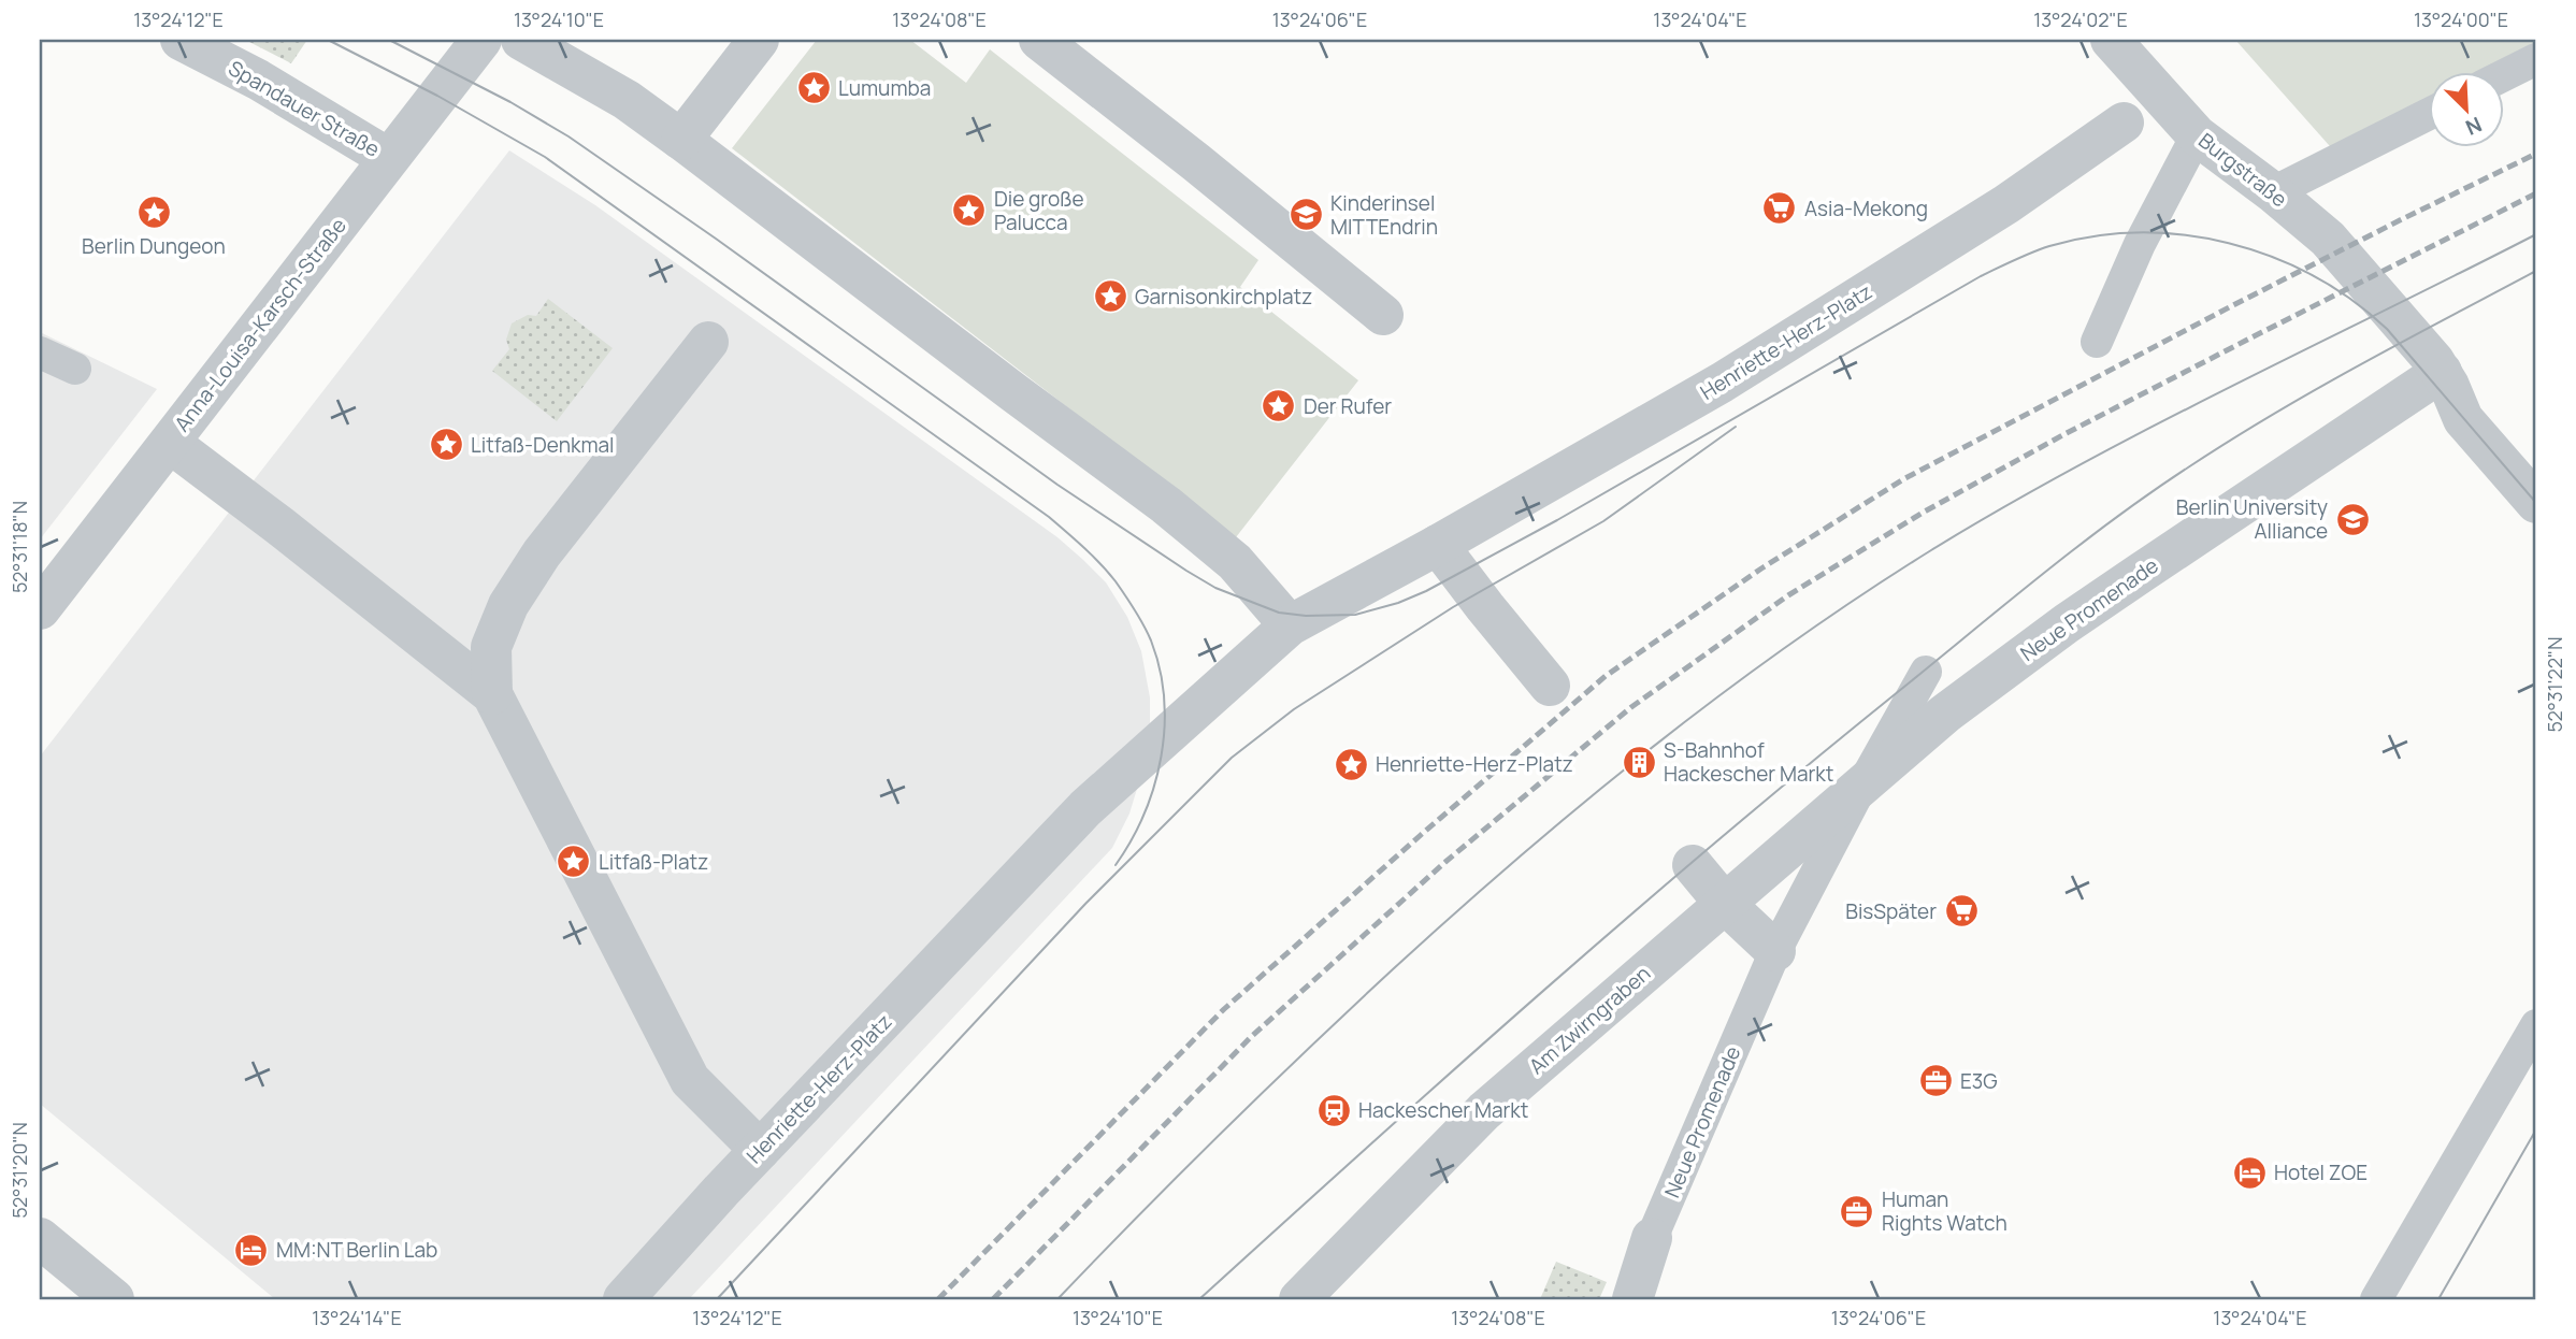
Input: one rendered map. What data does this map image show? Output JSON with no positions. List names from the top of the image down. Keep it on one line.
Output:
{"streets":{"street":["Spandauer Straße","Burgstraße","Anna-Louisa-Karsch-Straße","Henriette-Herz-Platz","Neue Promenade","Am Zwirngraben"]},"crossings":[["Spandauer Straße","Anna-Louisa-Karsch-Straße"],["Burgstraße","Neue Promenade"],["Neue Promenade","Am Zwirngraben"]],"places":{"place":["Lumumba","Die große Palucca","Berlin Dungeon","Garnisonkirchplatz","Der Rufer","Litfaß-Denkmal","Henriette-Herz-Platz","Litfaß-Platz"],"supermarket":["Asia-Mekong","BisSpäter"],"school or university":["Kinderinsel MITTEndrin","Berlin University Alliance"],"building":["S-Bahnhof Hackescher Markt"],"office":["E3G","Human Rights Watch"],"station":["Hackescher Markt"],"hotel":["Hotel ZOE","MM:NT Berlin Lab"]},"north":"bottom right","coordinates":["13°24'12\"E","13°24'10\"E","13°24'08\"E","13°24'06\"E","13°24'04\"E","13°24'02\"E","13°24'00\"E","52°31'18\"N","52°31'22\"N","52°31'20\"N","13°24'14\"E"]}
